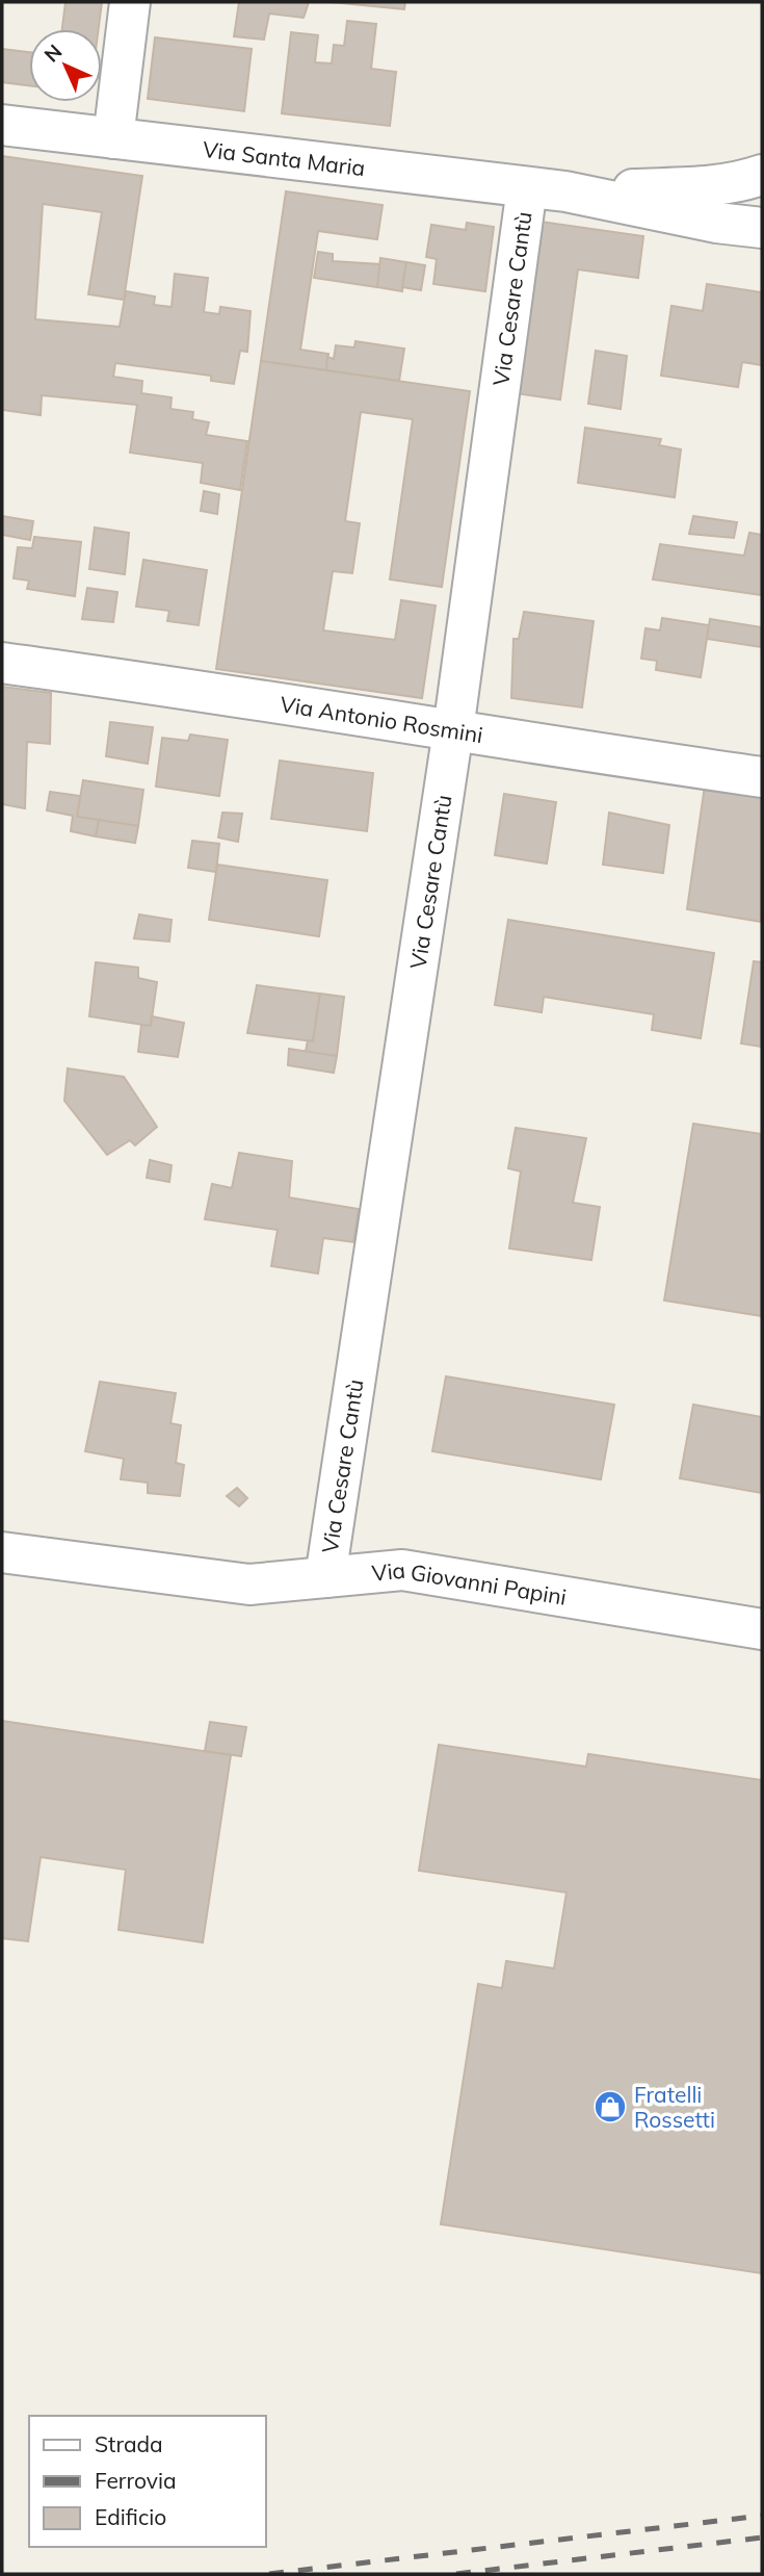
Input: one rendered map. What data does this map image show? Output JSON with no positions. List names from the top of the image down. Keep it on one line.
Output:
{"streets":{"street":["Via Santa Maria","Via Cesare Cantù","Via Antonio Rosmini","Via Giovanni Papini"]},"crossings":[["Via Santa Maria","Via Cesare Cantù"],["Via Cesare Cantù","Via Antonio Rosmini"],["Via Cesare Cantù","Via Giovanni Papini"]],"places":{"shop":["Fratelli Rossetti"]},"legend":["Strada","Ferrovia","Edificio"],"north":"top left"}
